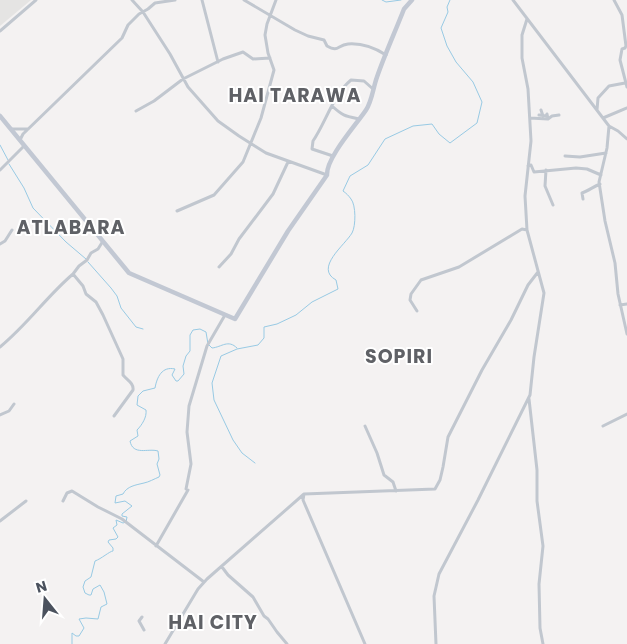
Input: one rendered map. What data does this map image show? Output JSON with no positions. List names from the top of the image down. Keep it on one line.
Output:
{"districts":["HAI TARAWA","ATLABARA","SOPIRI","HAI CITY"],"north":"top"}
